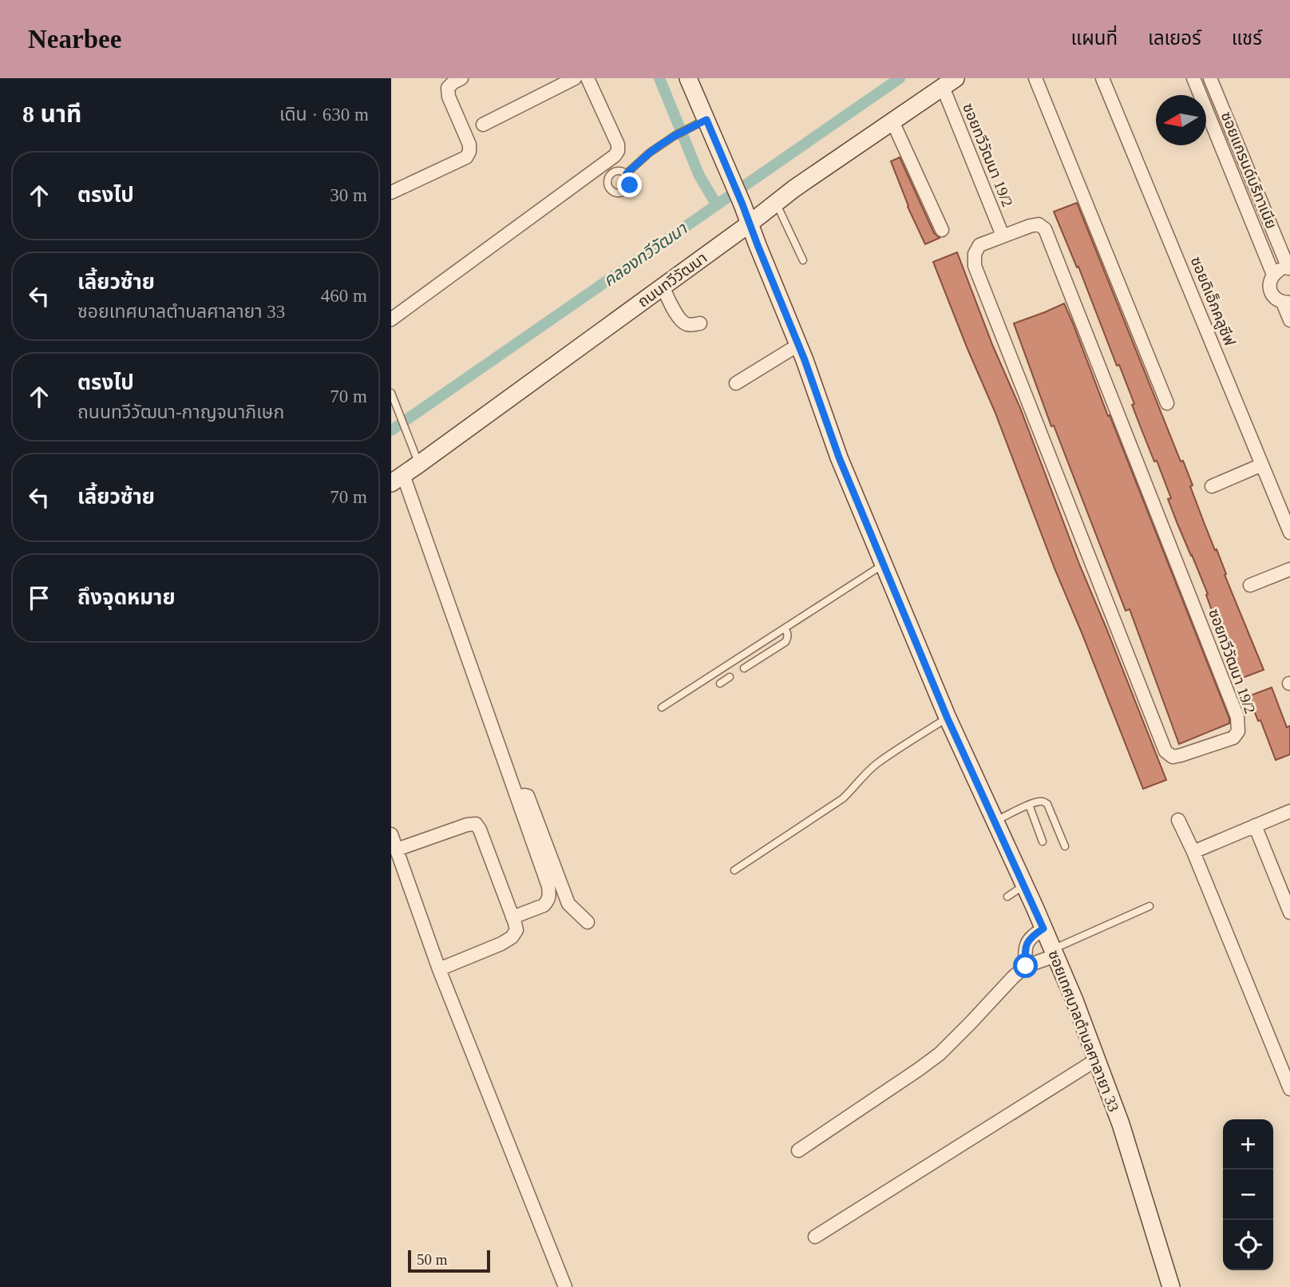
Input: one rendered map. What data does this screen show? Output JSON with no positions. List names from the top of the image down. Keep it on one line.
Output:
{"streets":{"street":["ซอยทวีวัฒนา 19/2","ซอยแกรนด์บริทาเนีย","ถนนทวีวัฒนา","ซอยดิเอ็กคลูซีฟ","ซอยเทศบาลตำบลศาลายา 33"]},"crossings":[["ซอยทวีวัฒนา 19/2","ถนนทวีวัฒนา"],["ถนนทวีวัฒนา","ซอยเทศบาลตำบลศาลายา 33"]],"water":["คลองทวีวัฒนา"],"scale_bar":"50 m","north":"left","page":{"header":"Nearbee","nav":["แผนที่","เลเยอร์","แชร์"],"heading":["8 นาที","เดิน · 630 m"],"list":[["ตรงไป","30 m"],["เลี้ยวซ้าย","ซอยเทศบาลตำบลศาลายา 33","460 m"],["ตรงไป","ถนนทวีวัฒนา-กาญจนาภิเษก","70 m"],["เลี้ยวซ้าย","70 m"],"ถึงจุดหมาย"],"map_buttons":["+","−"],"scale":"50 m"}}
